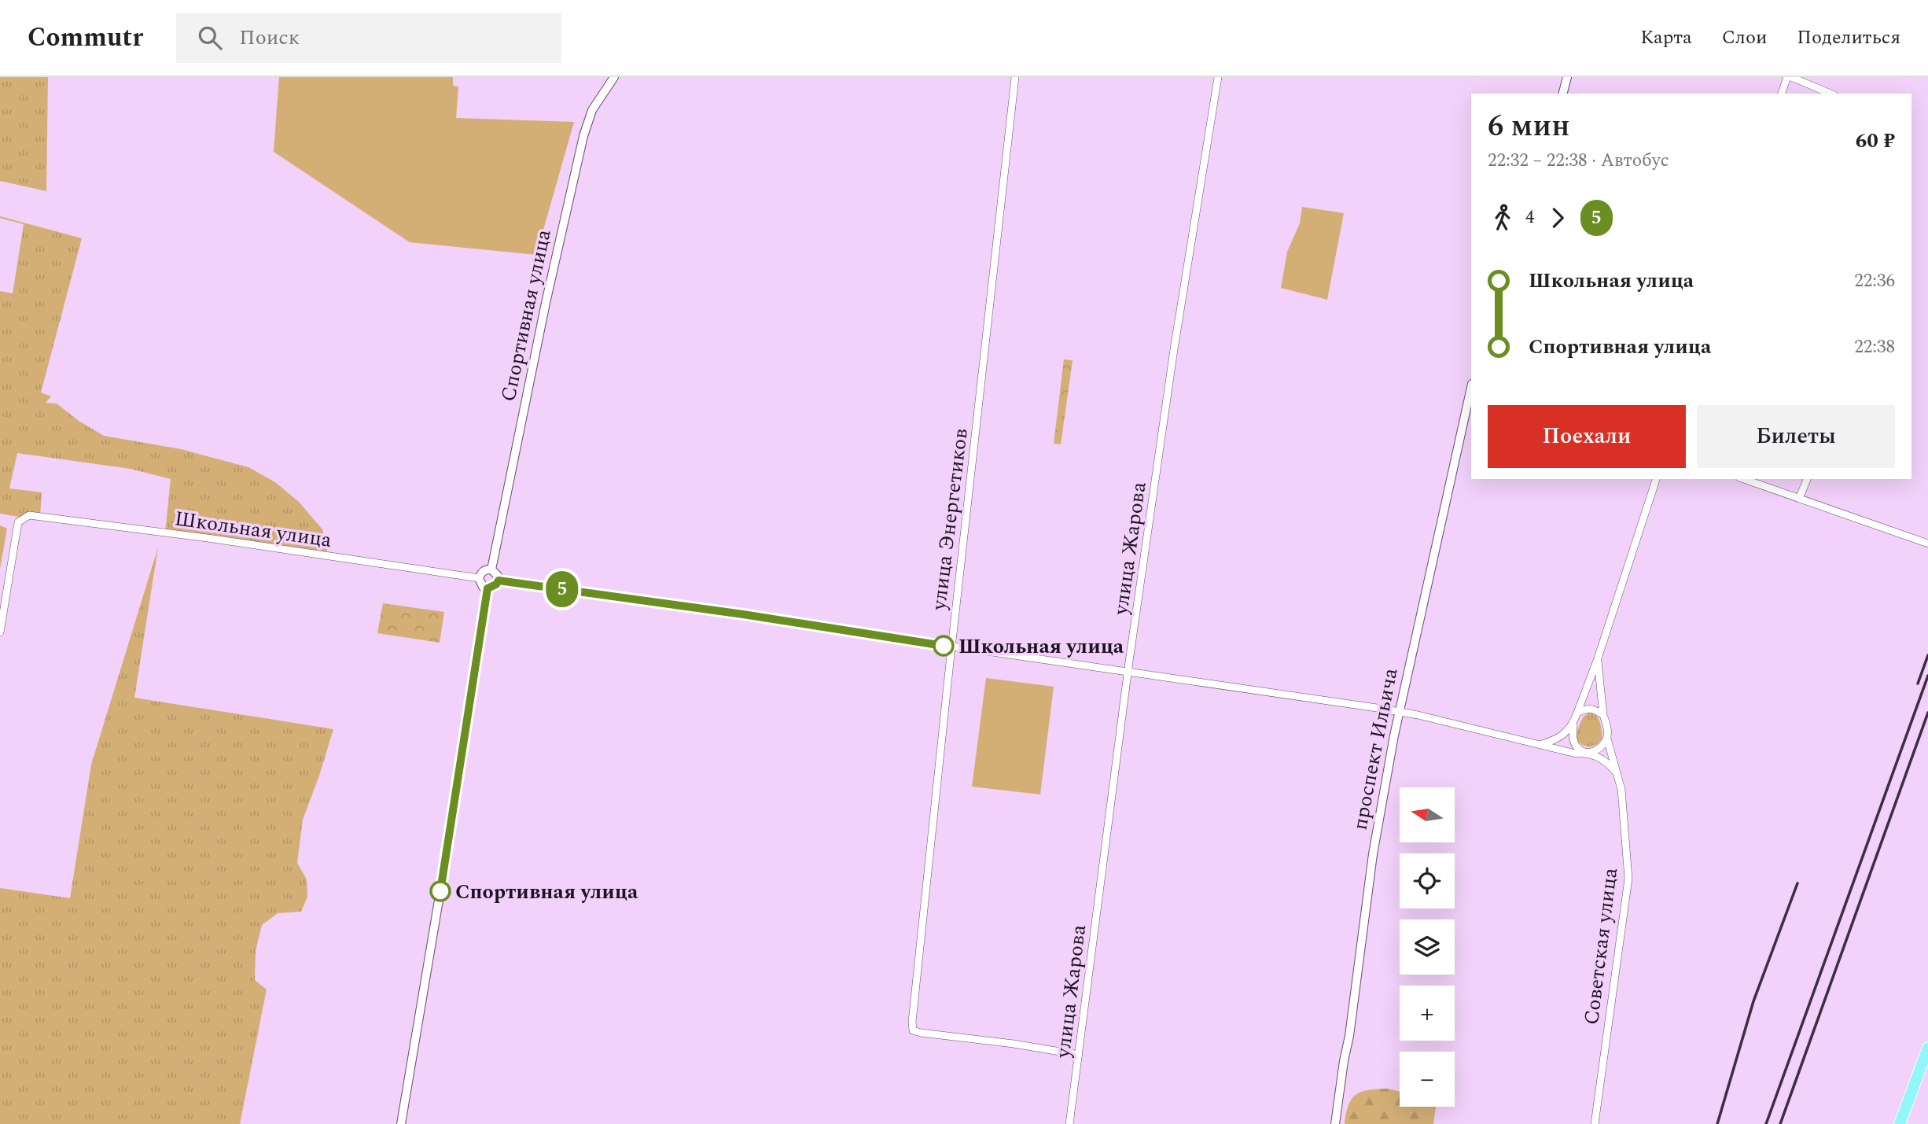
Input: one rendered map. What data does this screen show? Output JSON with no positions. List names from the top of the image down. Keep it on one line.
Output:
{"streets":{"street":["Спортивная улица","улица Энергетиков","Школьная улица","улица Жарова","проспект Ильича","Советская улица"]},"crossings":[["Спортивная улица","Школьная улица"],["улица Энергетиков","улица Жарова"]],"places":["Школьная улица","Спортивная улица"],"lines":["bus line 5"],"north":"left","page":{"header":"Commutr","search":"Поиск","nav":["Карта","Слои","Поделиться"],"on_map":"5","heading":["6 мин","22:32 – 22:38 · Автобус","60 ₽"],"legs":["4","5"],"list":[{"name":"Школьная улица","value":"22:36"},{"name":"Спортивная улица","value":"22:38"}],"buttons":["Поехали","Билеты"],"map_buttons":["+","−"]}}
